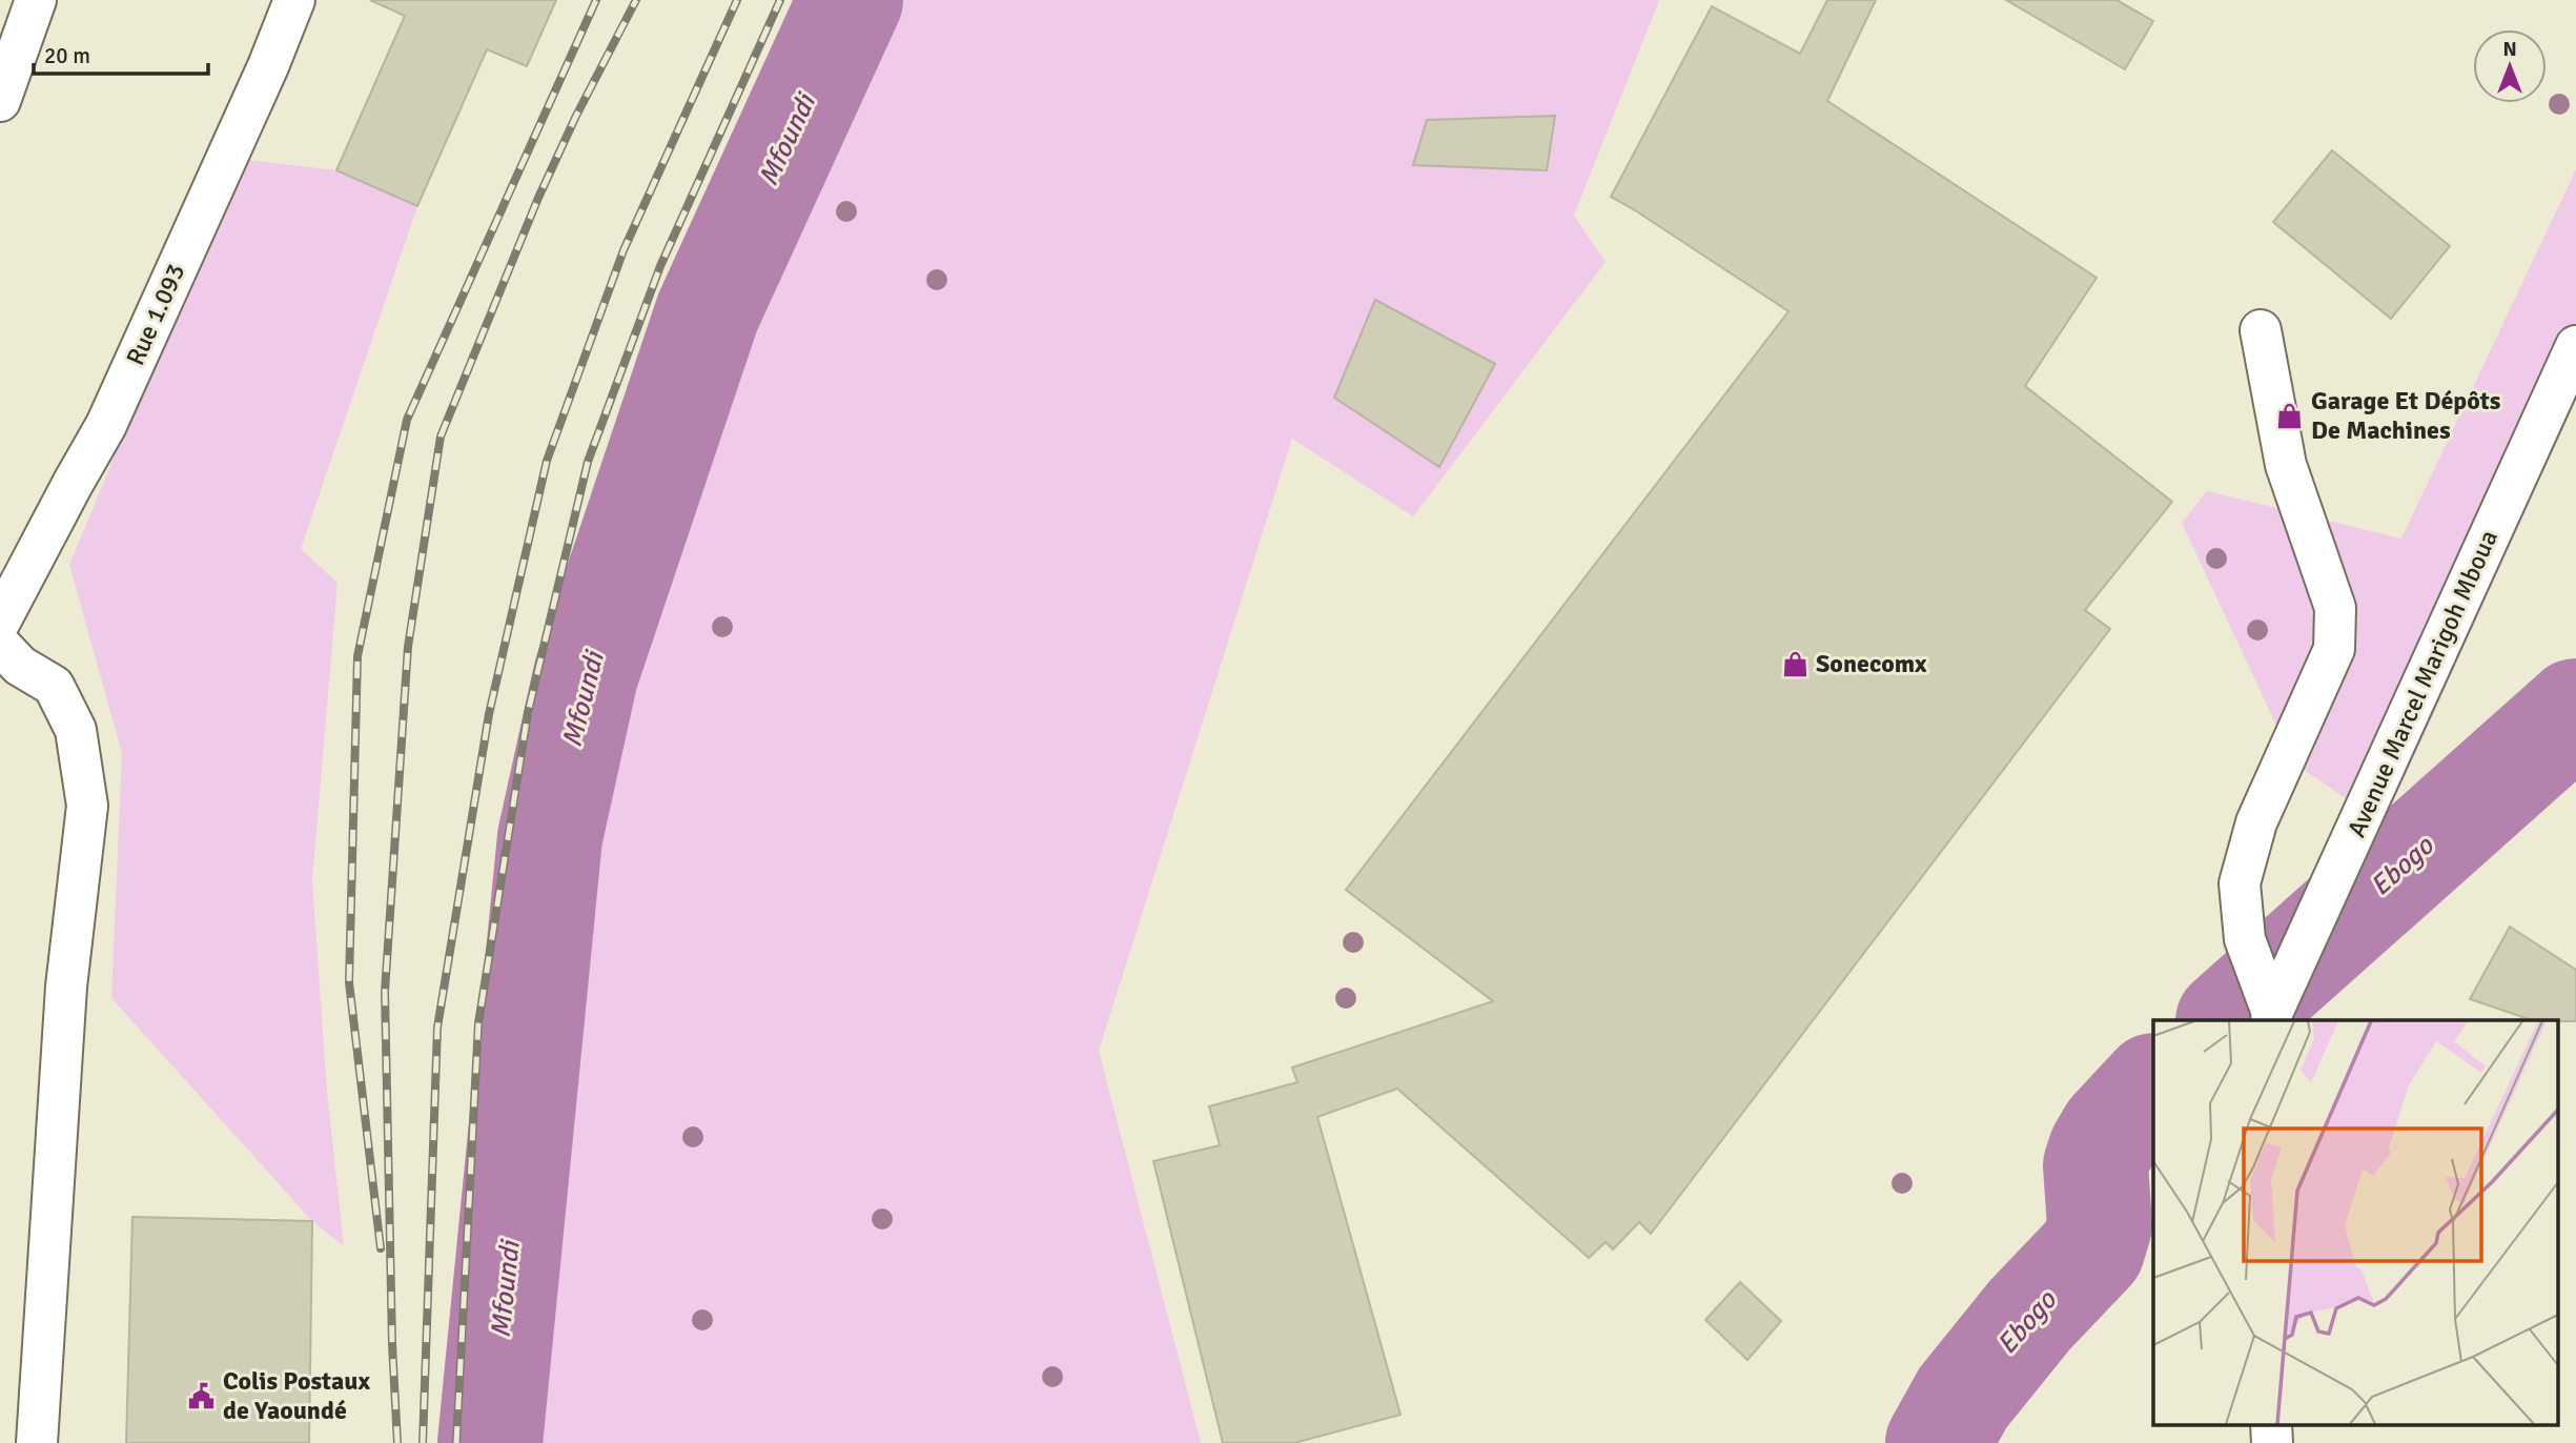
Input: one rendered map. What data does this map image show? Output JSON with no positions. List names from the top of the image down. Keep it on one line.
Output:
{"streets":{"street":["Rue 1.093","Avenue Marcel Marigoh Mboua"]},"water":["Mfoundi","Ebogo"],"places":{"shop":["Garage Et Dépôts De Machines","Sonecomx"],"public building":["Colis Postaux de Yaoundé"]},"scale_bar":"20 m","north":"top"}
